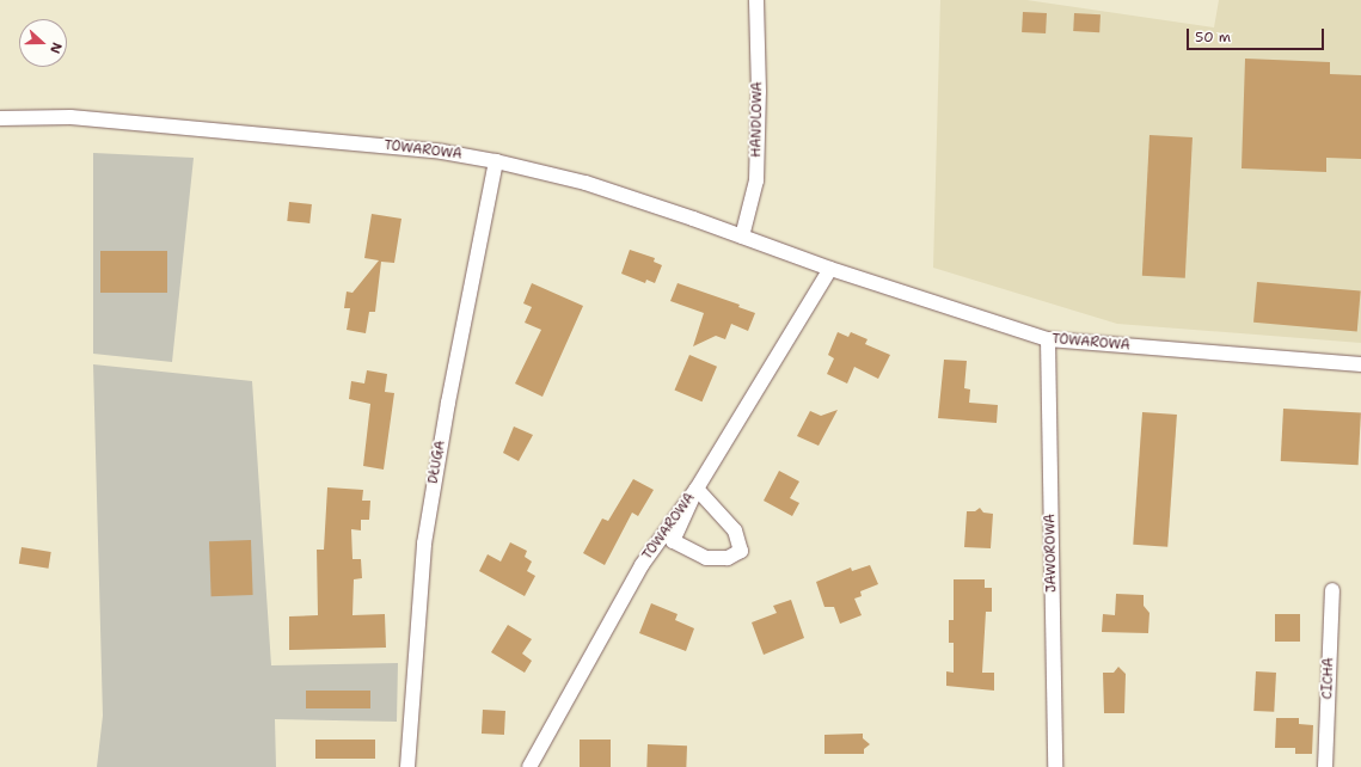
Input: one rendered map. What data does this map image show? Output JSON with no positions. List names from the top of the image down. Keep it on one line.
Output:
{"streets":{"street":["HANDLOWA","TOWAROWA","DŁUGA","JAWOROWA","CICHA"]},"crossings":[["HANDLOWA","TOWAROWA"],["TOWAROWA","DŁUGA"],["TOWAROWA","JAWOROWA"]],"scale_bar":"50 m","north":"right"}
